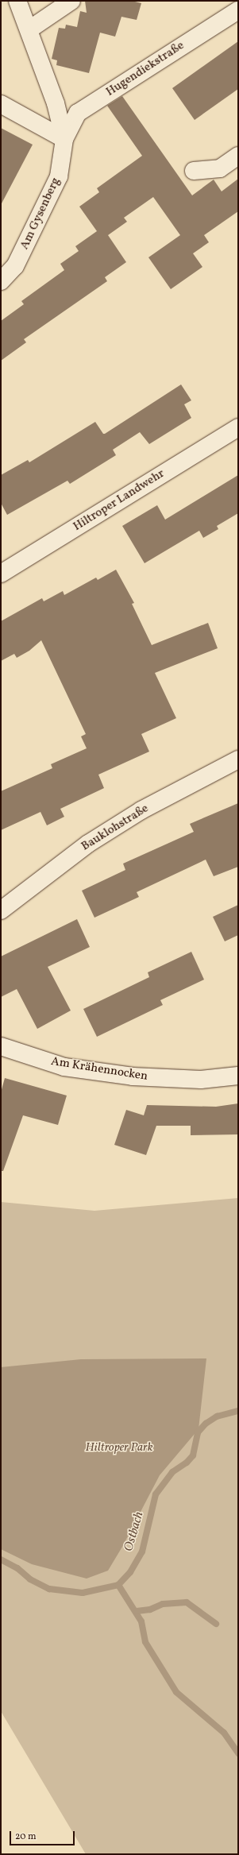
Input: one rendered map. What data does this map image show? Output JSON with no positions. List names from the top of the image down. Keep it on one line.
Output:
{"streets":{"street":["Hugendiekstraße","Am Gysenberg","Hiltroper Landwehr","Bauklohstraße","Am Krähennocken"]},"crossings":[["Hugendiekstraße","Am Gysenberg"]],"water":["Ostbach"],"parks":["Hiltroper Park"],"scale_bar":"20 m"}
